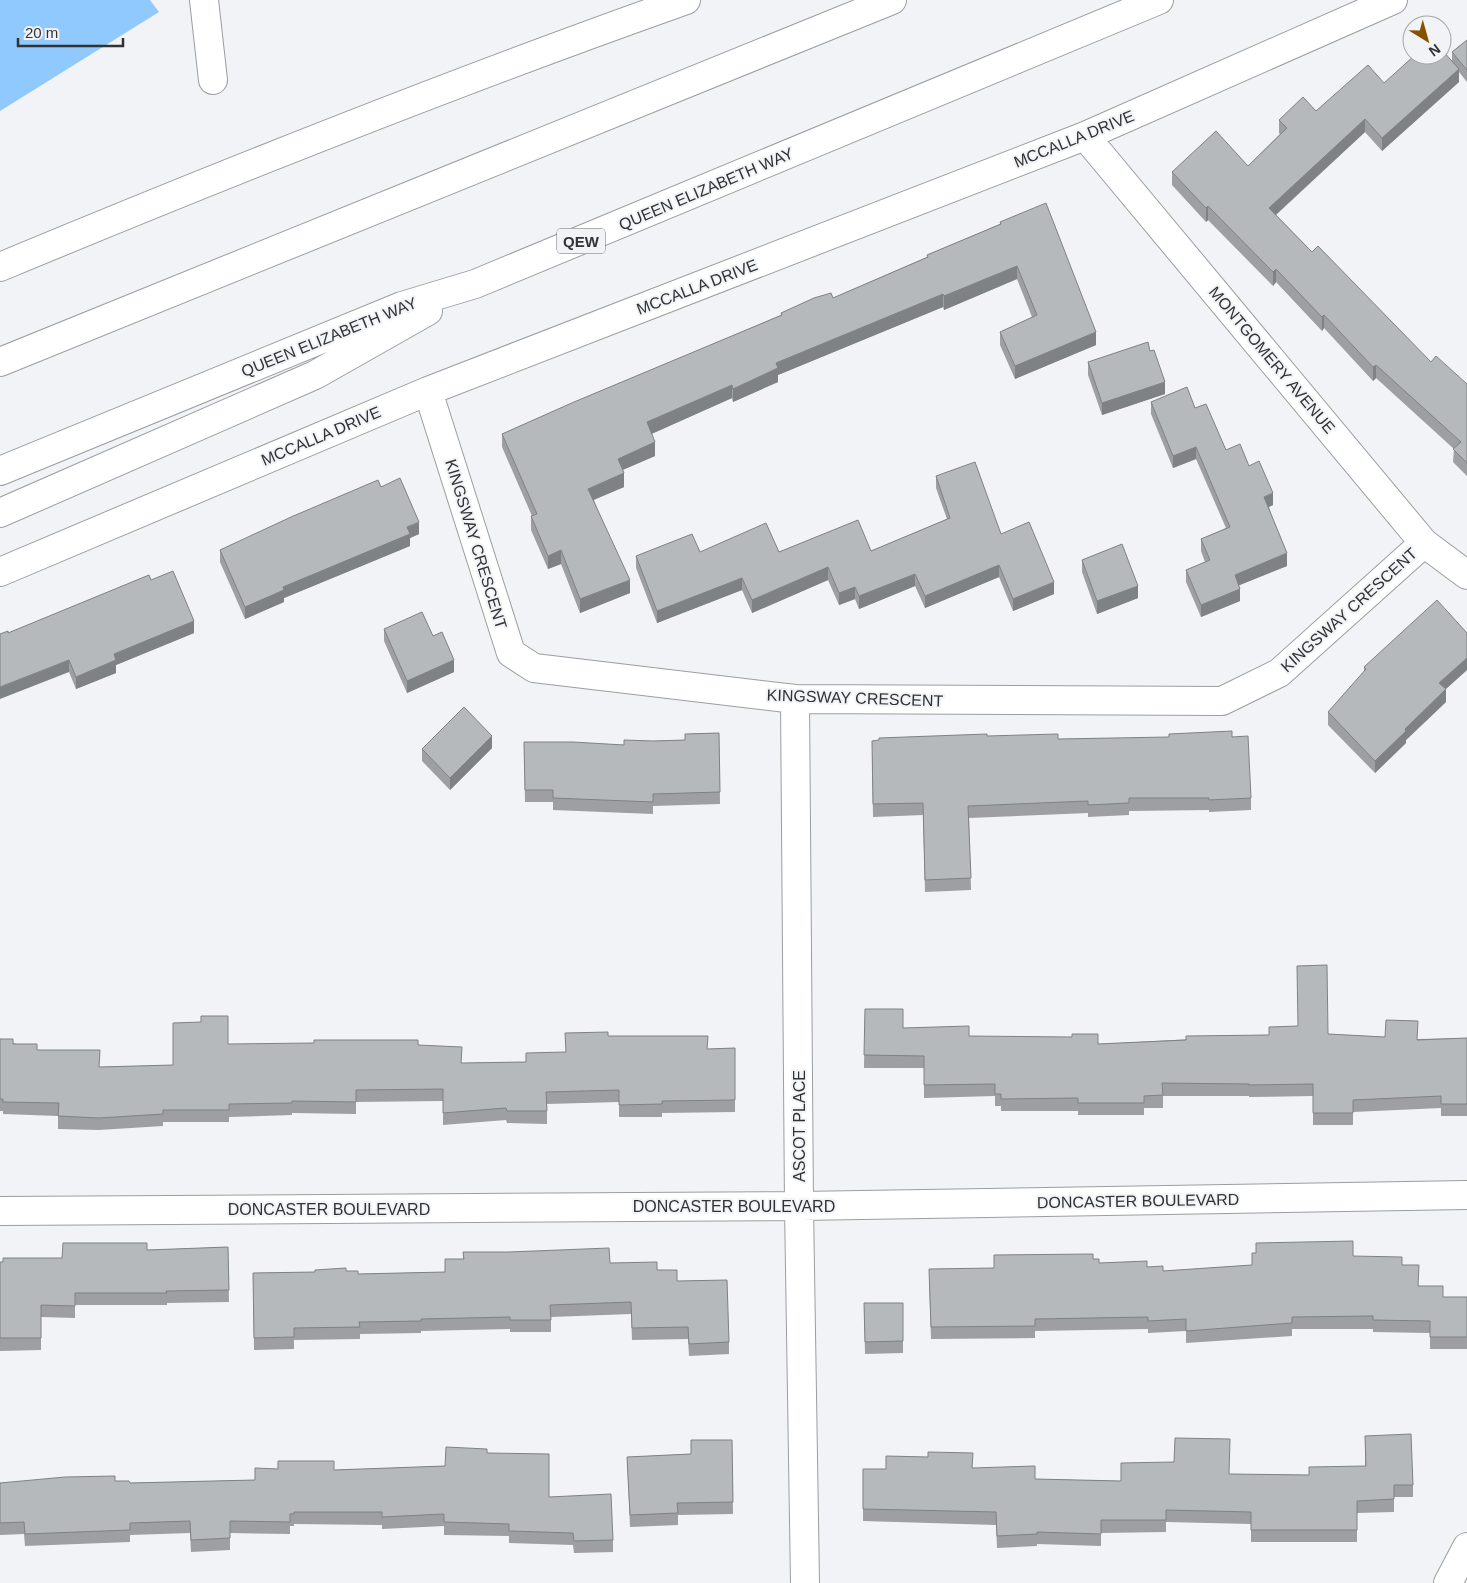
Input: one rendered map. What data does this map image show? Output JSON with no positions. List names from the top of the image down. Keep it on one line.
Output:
{"streets":{"main road":["MCCALLA DRIVE","QUEEN ELIZABETH WAY","QEW","MONTGOMERY AVENUE","KINGSWAY CRESCENT","ASCOT PLACE","DONCASTER BOULEVARD"]},"crossings":[["MCCALLA DRIVE","MONTGOMERY AVENUE"],["MCCALLA DRIVE","KINGSWAY CRESCENT"],["MONTGOMERY AVENUE","KINGSWAY CRESCENT"],["KINGSWAY CRESCENT","ASCOT PLACE"],["ASCOT PLACE","DONCASTER BOULEVARD"]],"scale_bar":"20 m","north":"bottom right"}
